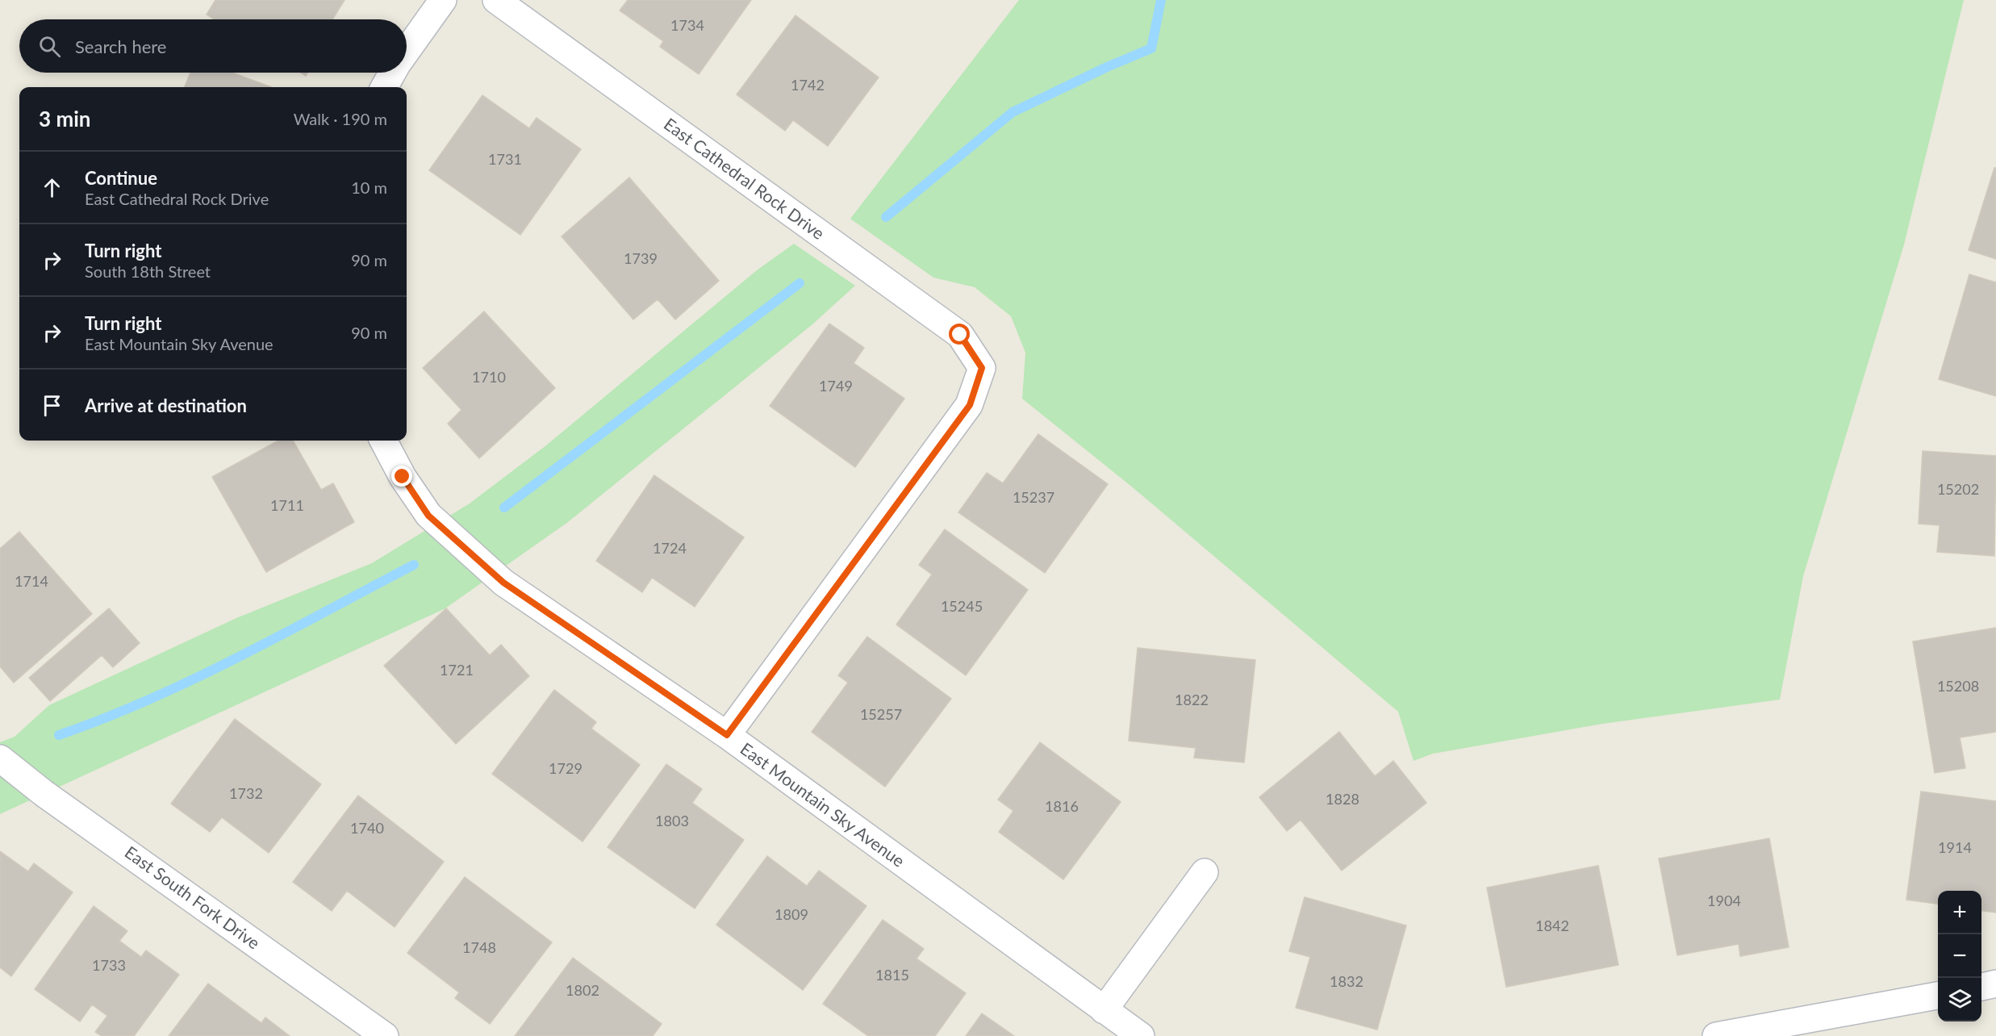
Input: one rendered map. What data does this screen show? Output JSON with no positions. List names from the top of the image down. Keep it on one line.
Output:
{"streets":{"street":["East Cathedral Rock Drive","East Mountain Sky Avenue","East South Fork Drive"]},"crossings":[["East Cathedral Rock Drive","East Mountain Sky Avenue"]],"house_numbers":["1734","1742","1731","1739","1710","1749","15202","15237","1711","1724","1714","15245","1721","15208","1822","15257","1729","1732","1828","1816","1803","1740","1914","1904","1809","1842","1748","1733","1815","1832","1802"],"page":{"search":"Search here","heading":["3 min","Walk · 190 m"],"list":[["Continue","East Cathedral Rock Drive","10 m"],["Turn right","South 18th Street","90 m"],["Turn right","East Mountain Sky Avenue","90 m"],"Arrive at destination"],"map_buttons":["+","−"]}}
